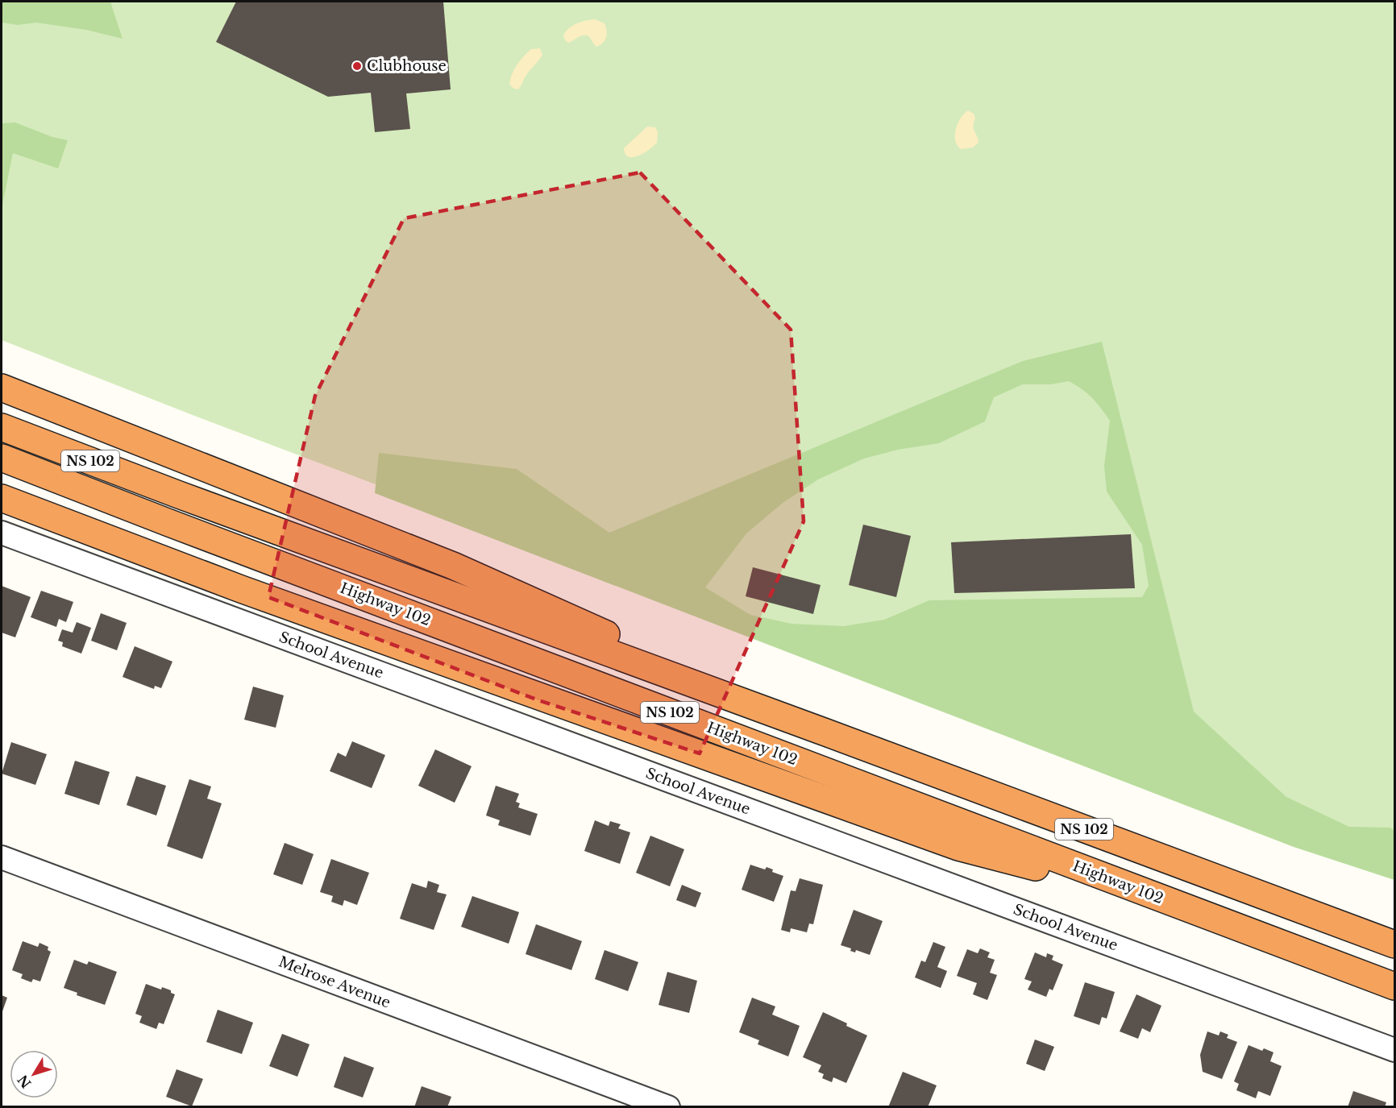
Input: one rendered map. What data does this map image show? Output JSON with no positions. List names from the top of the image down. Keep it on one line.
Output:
{"streets":{"highway":["NS 102","Highway 102"],"street":["School Avenue","Melrose Avenue"]},"places":["Clubhouse"],"north":"bottom left"}
